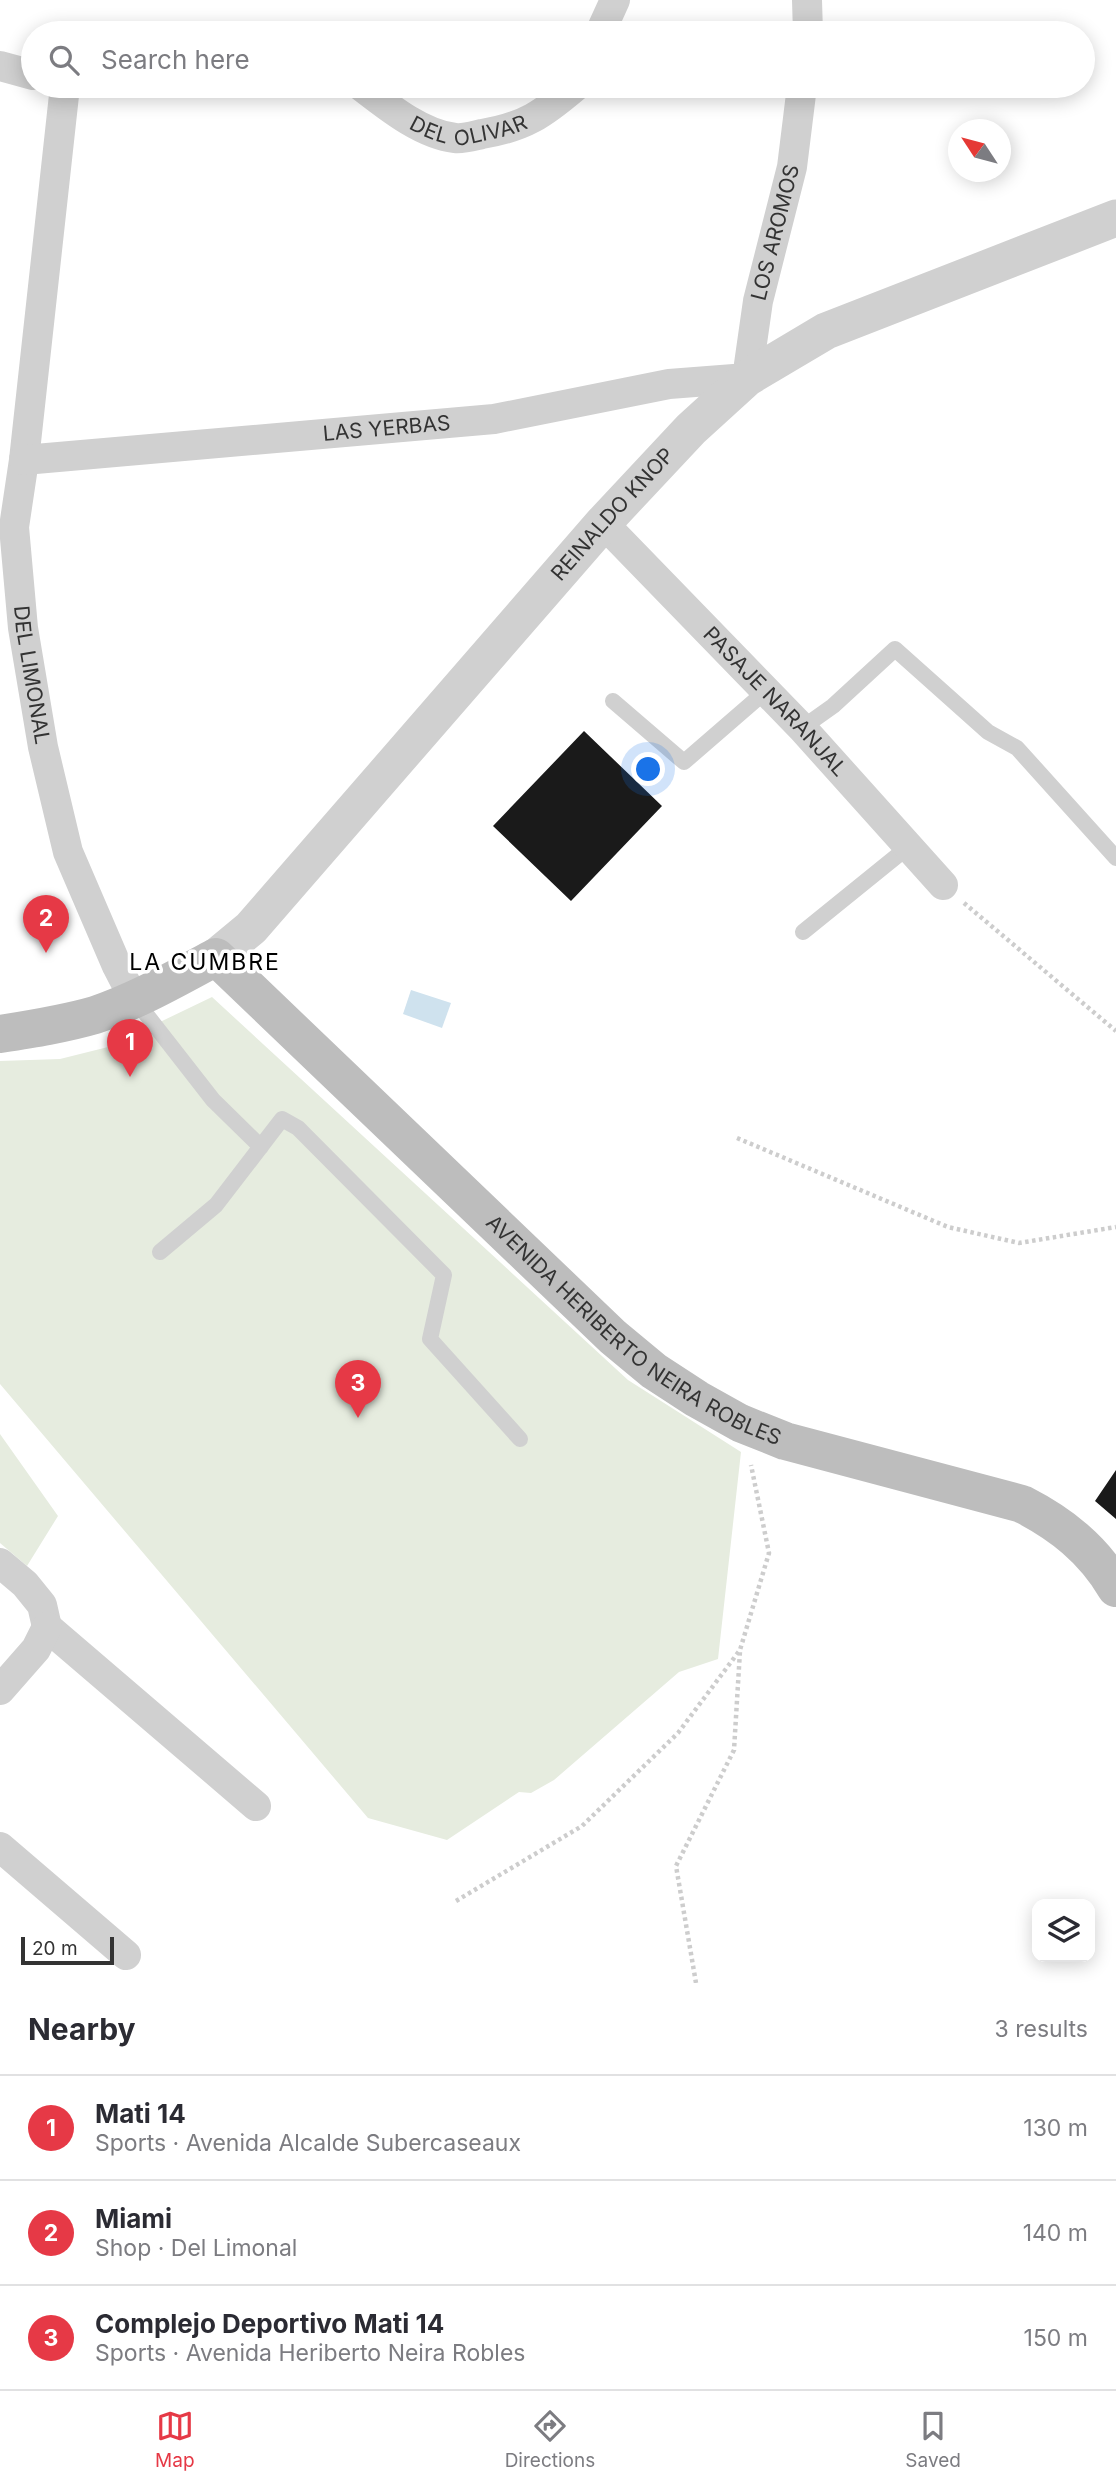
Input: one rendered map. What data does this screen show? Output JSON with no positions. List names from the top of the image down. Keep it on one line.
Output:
{"streets":{"main road":["AVENIDA HERIBERTO NEIRA ROBLES"],"street":["DEL OLIVAR","LOS AROMOS","LAS YERBAS","REINALDO KNOP","DEL LIMONAL","PASAJE NARANJAL"]},"crossings":[["LOS AROMOS","LAS YERBAS"],["LOS AROMOS","REINALDO KNOP"],["LAS YERBAS","REINALDO KNOP"],["LAS YERBAS","DEL LIMONAL"],["REINALDO KNOP","PASAJE NARANJAL"],["REINALDO KNOP","AVENIDA HERIBERTO NEIRA ROBLES"]],"districts":["LA CUMBRE"],"scale_bar":"20 m","north":"top left","page":{"search":"Search here","pins":["2","1","3"],"scale":"20 m","heading":["Nearby","3 results"],"list":[{"mark":"1","name":"Mati 14","note":"Sports · Avenida Alcalde Subercaseaux","value":"130 m"},{"mark":"2","name":"Miami","note":"Shop · Del Limonal","value":"140 m"},{"mark":"3","name":"Complejo Deportivo Mati 14","note":"Sports · Avenida Heriberto Neira Robles","value":"150 m"}],"nav":["Map","Directions","Saved"]}}
